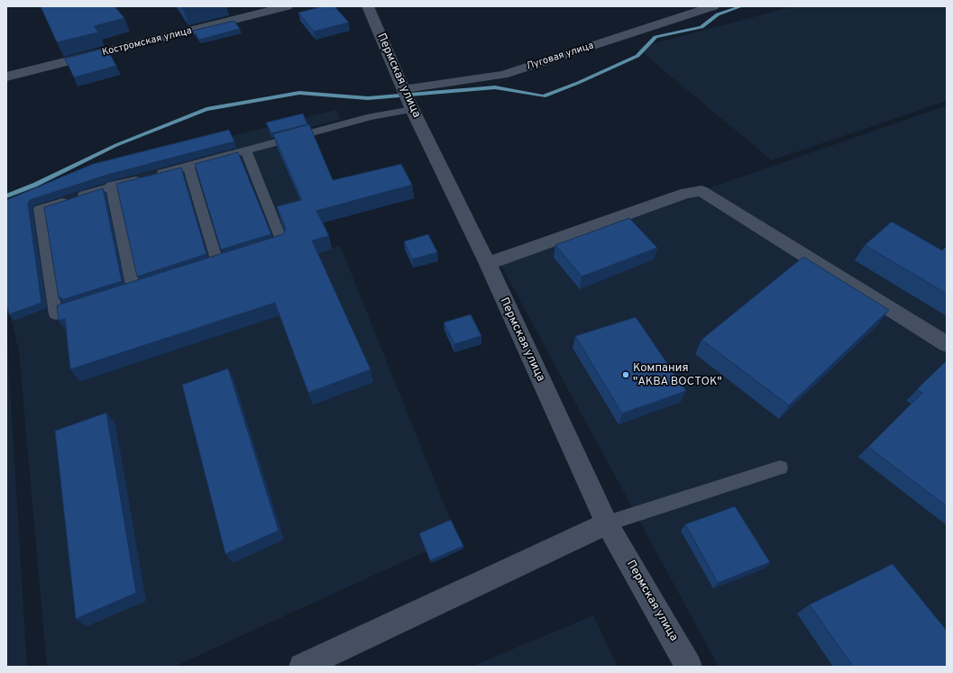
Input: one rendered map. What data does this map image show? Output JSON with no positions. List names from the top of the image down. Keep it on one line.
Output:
{"streets":{"street":["Костромская улица","Луговая улица","Пермская улица"]},"crossings":[["Луговая улица","Пермская улица"]],"places":["Компания \"АКВА ВОСТОК\""]}
